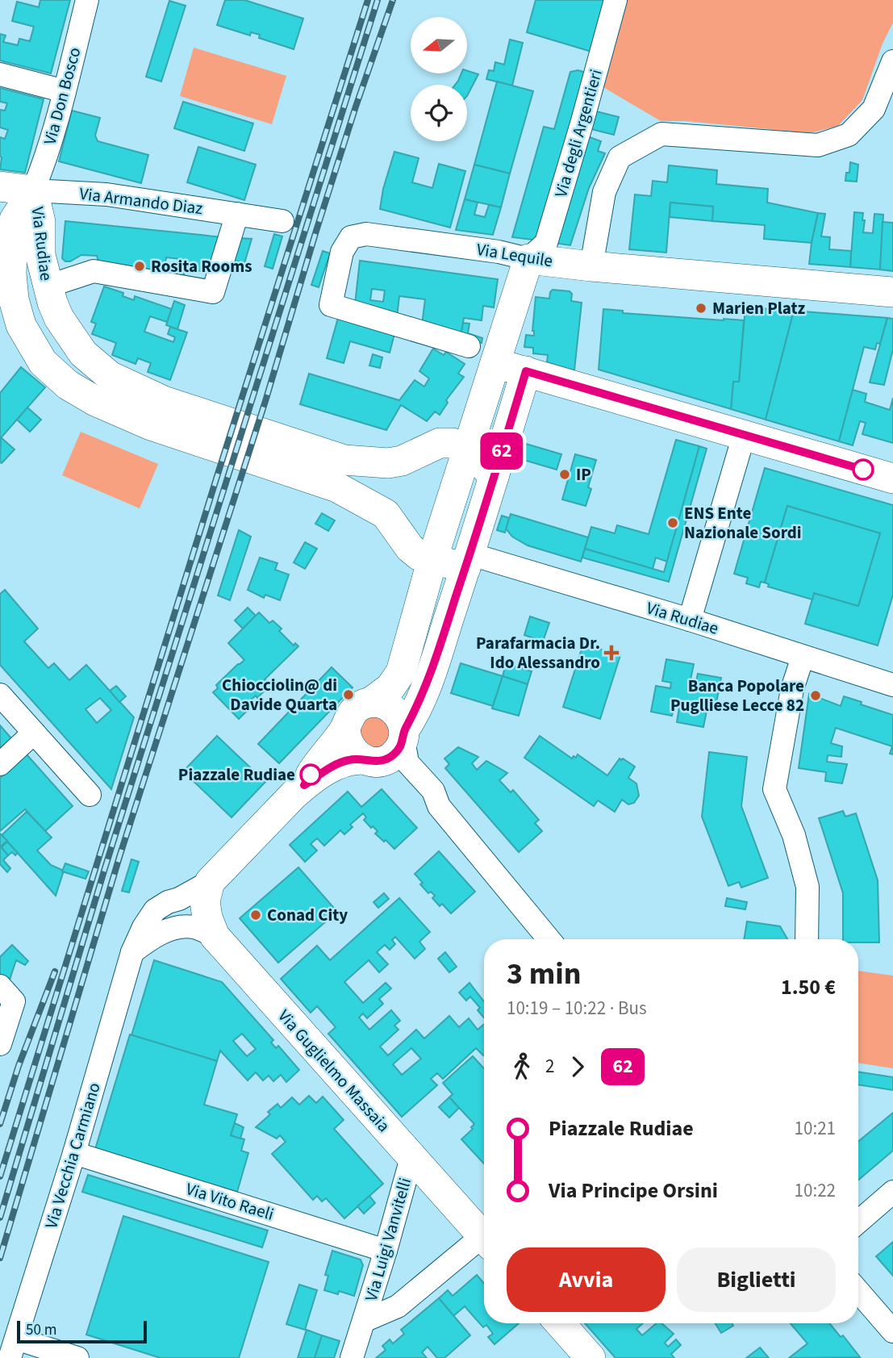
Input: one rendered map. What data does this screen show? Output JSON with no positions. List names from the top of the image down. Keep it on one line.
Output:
{"streets":{"main road":["Via Armando Diaz","Via Rudiae","Via Lequile","Via Guglielmo Massaia"],"street":["Via Don Bosco","Via degli Argentieri","Via Vecchia Carmiano","Via Vito Raeli","Via Luigi Vanvitelli"]},"crossings":[["Via Don Bosco","Via Armando Diaz"],["Via Don Bosco","Via Rudiae"],["Via degli Argentieri","Via Lequile"],["Via Armando Diaz","Via Rudiae"],["Via Guglielmo Massaia","Via Vecchia Carmiano"],["Via Guglielmo Massaia","Via Luigi Vanvitelli"],["Via Vecchia Carmiano","Via Vito Raeli"],["Via Vito Raeli","Via Luigi Vanvitelli"]],"places":{"other":["Rosita Rooms","Marien Platz","IP","ENS Ente Nazionale Sordi","Chiocciolin@ di Davide Quarta","Banca Popolare Puglliese Lecce 82","Piazzale Rudiae","Conad City"],"health":["Parafarmacia Dr. Ido Alessandro"]},"lines":["bus line 62"],"scale_bar":"50 m","north":"left","page":{"on_map":"62","heading":["3 min","10:19 – 10:22 · Bus","1.50 €"],"legs":["2","62"],"list":[{"name":"Piazzale Rudiae","value":"10:21"},{"name":"Via Principe Orsini","value":"10:22"}],"buttons":["Avvia","Biglietti"],"scale":"50 m"}}
